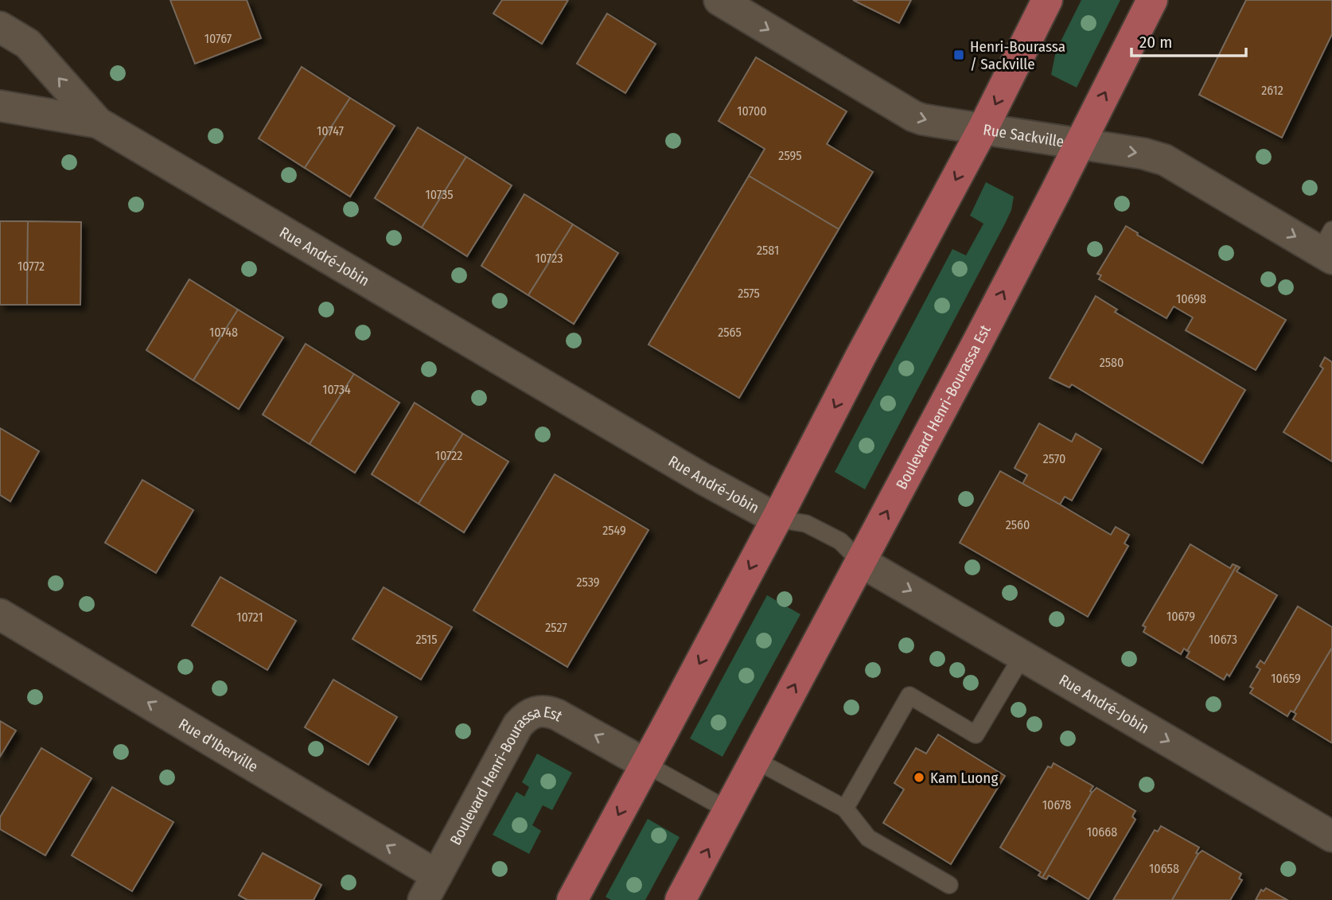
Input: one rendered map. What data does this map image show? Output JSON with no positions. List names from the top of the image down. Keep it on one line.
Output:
{"streets":{"main road":["Boulevard Henri-Bourassa Est"],"street":["Rue Sackville","Rue André-Jobin","Rue d'Iberville"]},"crossings":[["Rue Sackville","Boulevard Henri-Bourassa Est"],["Rue André-Jobin","Boulevard Henri-Bourassa Est"],["Boulevard Henri-Bourassa Est","Rue d'Iberville"]],"one_way":["Rue Sackville","Rue d'Iberville"],"places":{"transit":["Henri-Bourassa / Sackville"],"other":["Kam Luong"]},"house_numbers":["10767","2612","10700","10747","2595","10735","2581","10723","10772","2575","10698","10748","2565","2580","10734","10722","2570","2560","2549","2539","10679","10721","2527","2515","10673","10659","10678","10668","10658"],"scale_bar":"20 m"}
